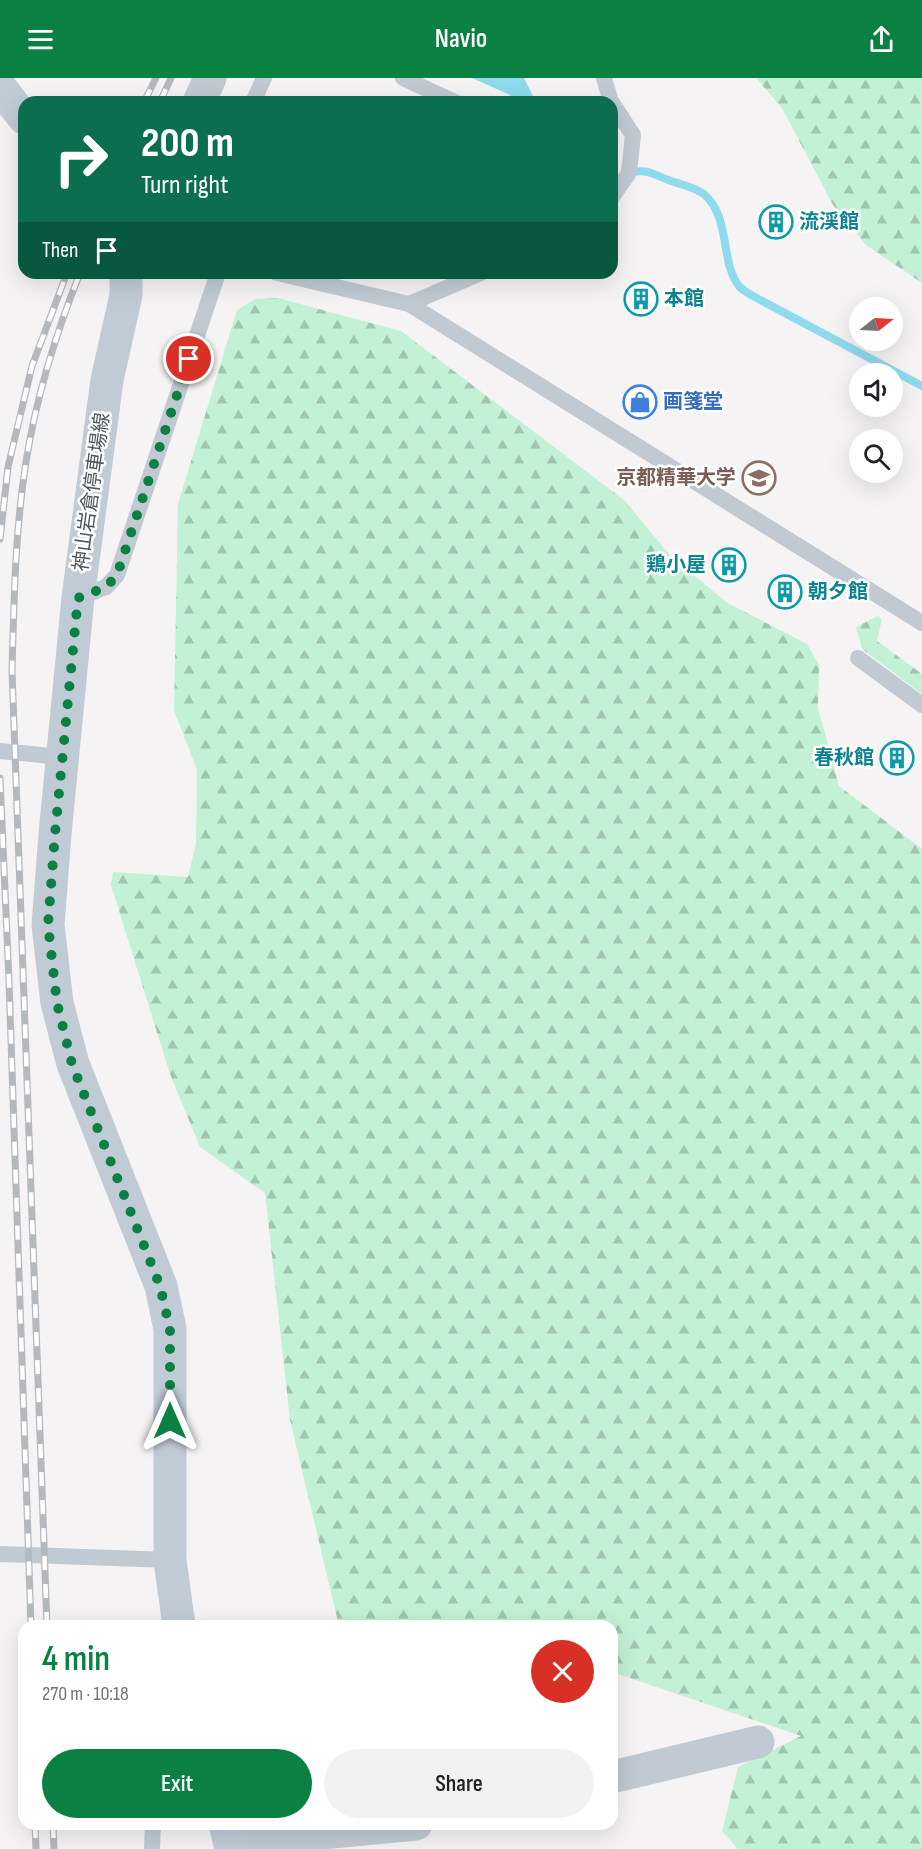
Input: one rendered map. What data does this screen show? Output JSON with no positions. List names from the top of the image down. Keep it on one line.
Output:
{"streets":{"main road":["神山岩倉停車場線"]},"places":{"building":["流渓館","本館","鶏小屋","朝夕館","春秋館"],"shop":["画箋堂"],"school or university":["京都精華大学"]},"north":"right","page":{"header":"Navio","turn":["200 m","Turn right"],"then":"Then","heading":["4 min","270 m · 10:18"],"buttons":["Exit","Share"]}}
